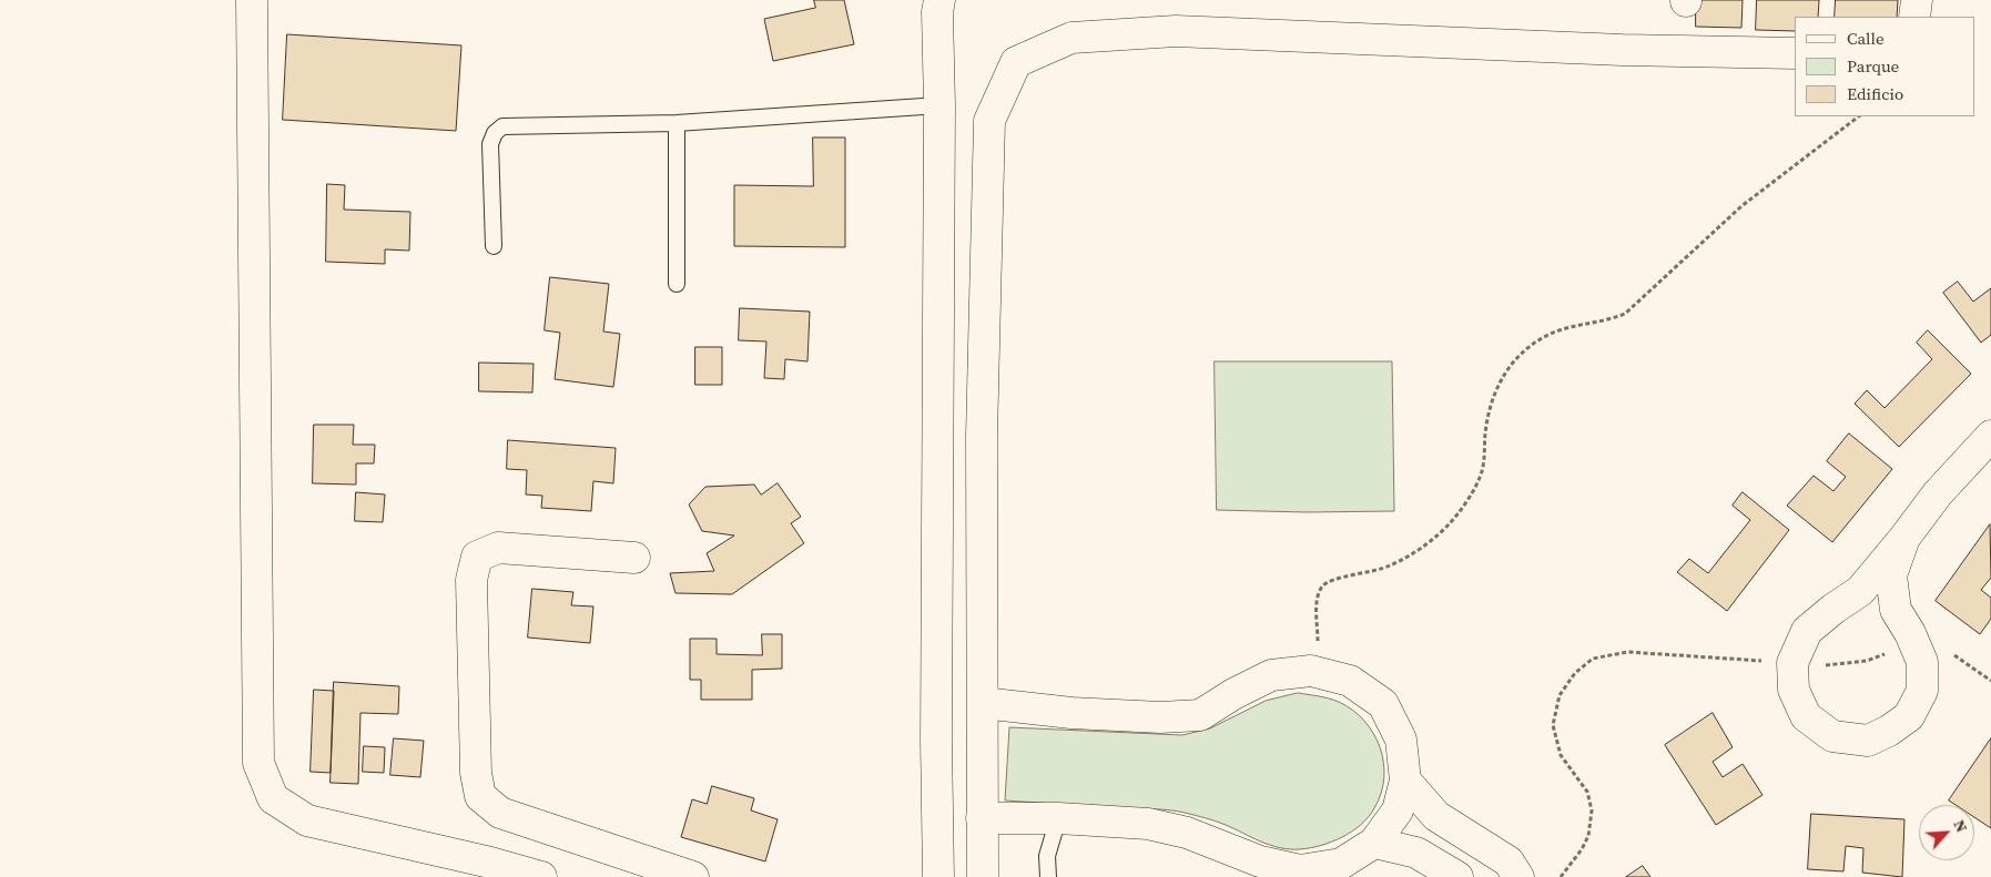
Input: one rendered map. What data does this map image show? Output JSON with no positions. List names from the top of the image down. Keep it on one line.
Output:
{"legend":["Calle","Parque","Edificio"],"north":"top right"}
